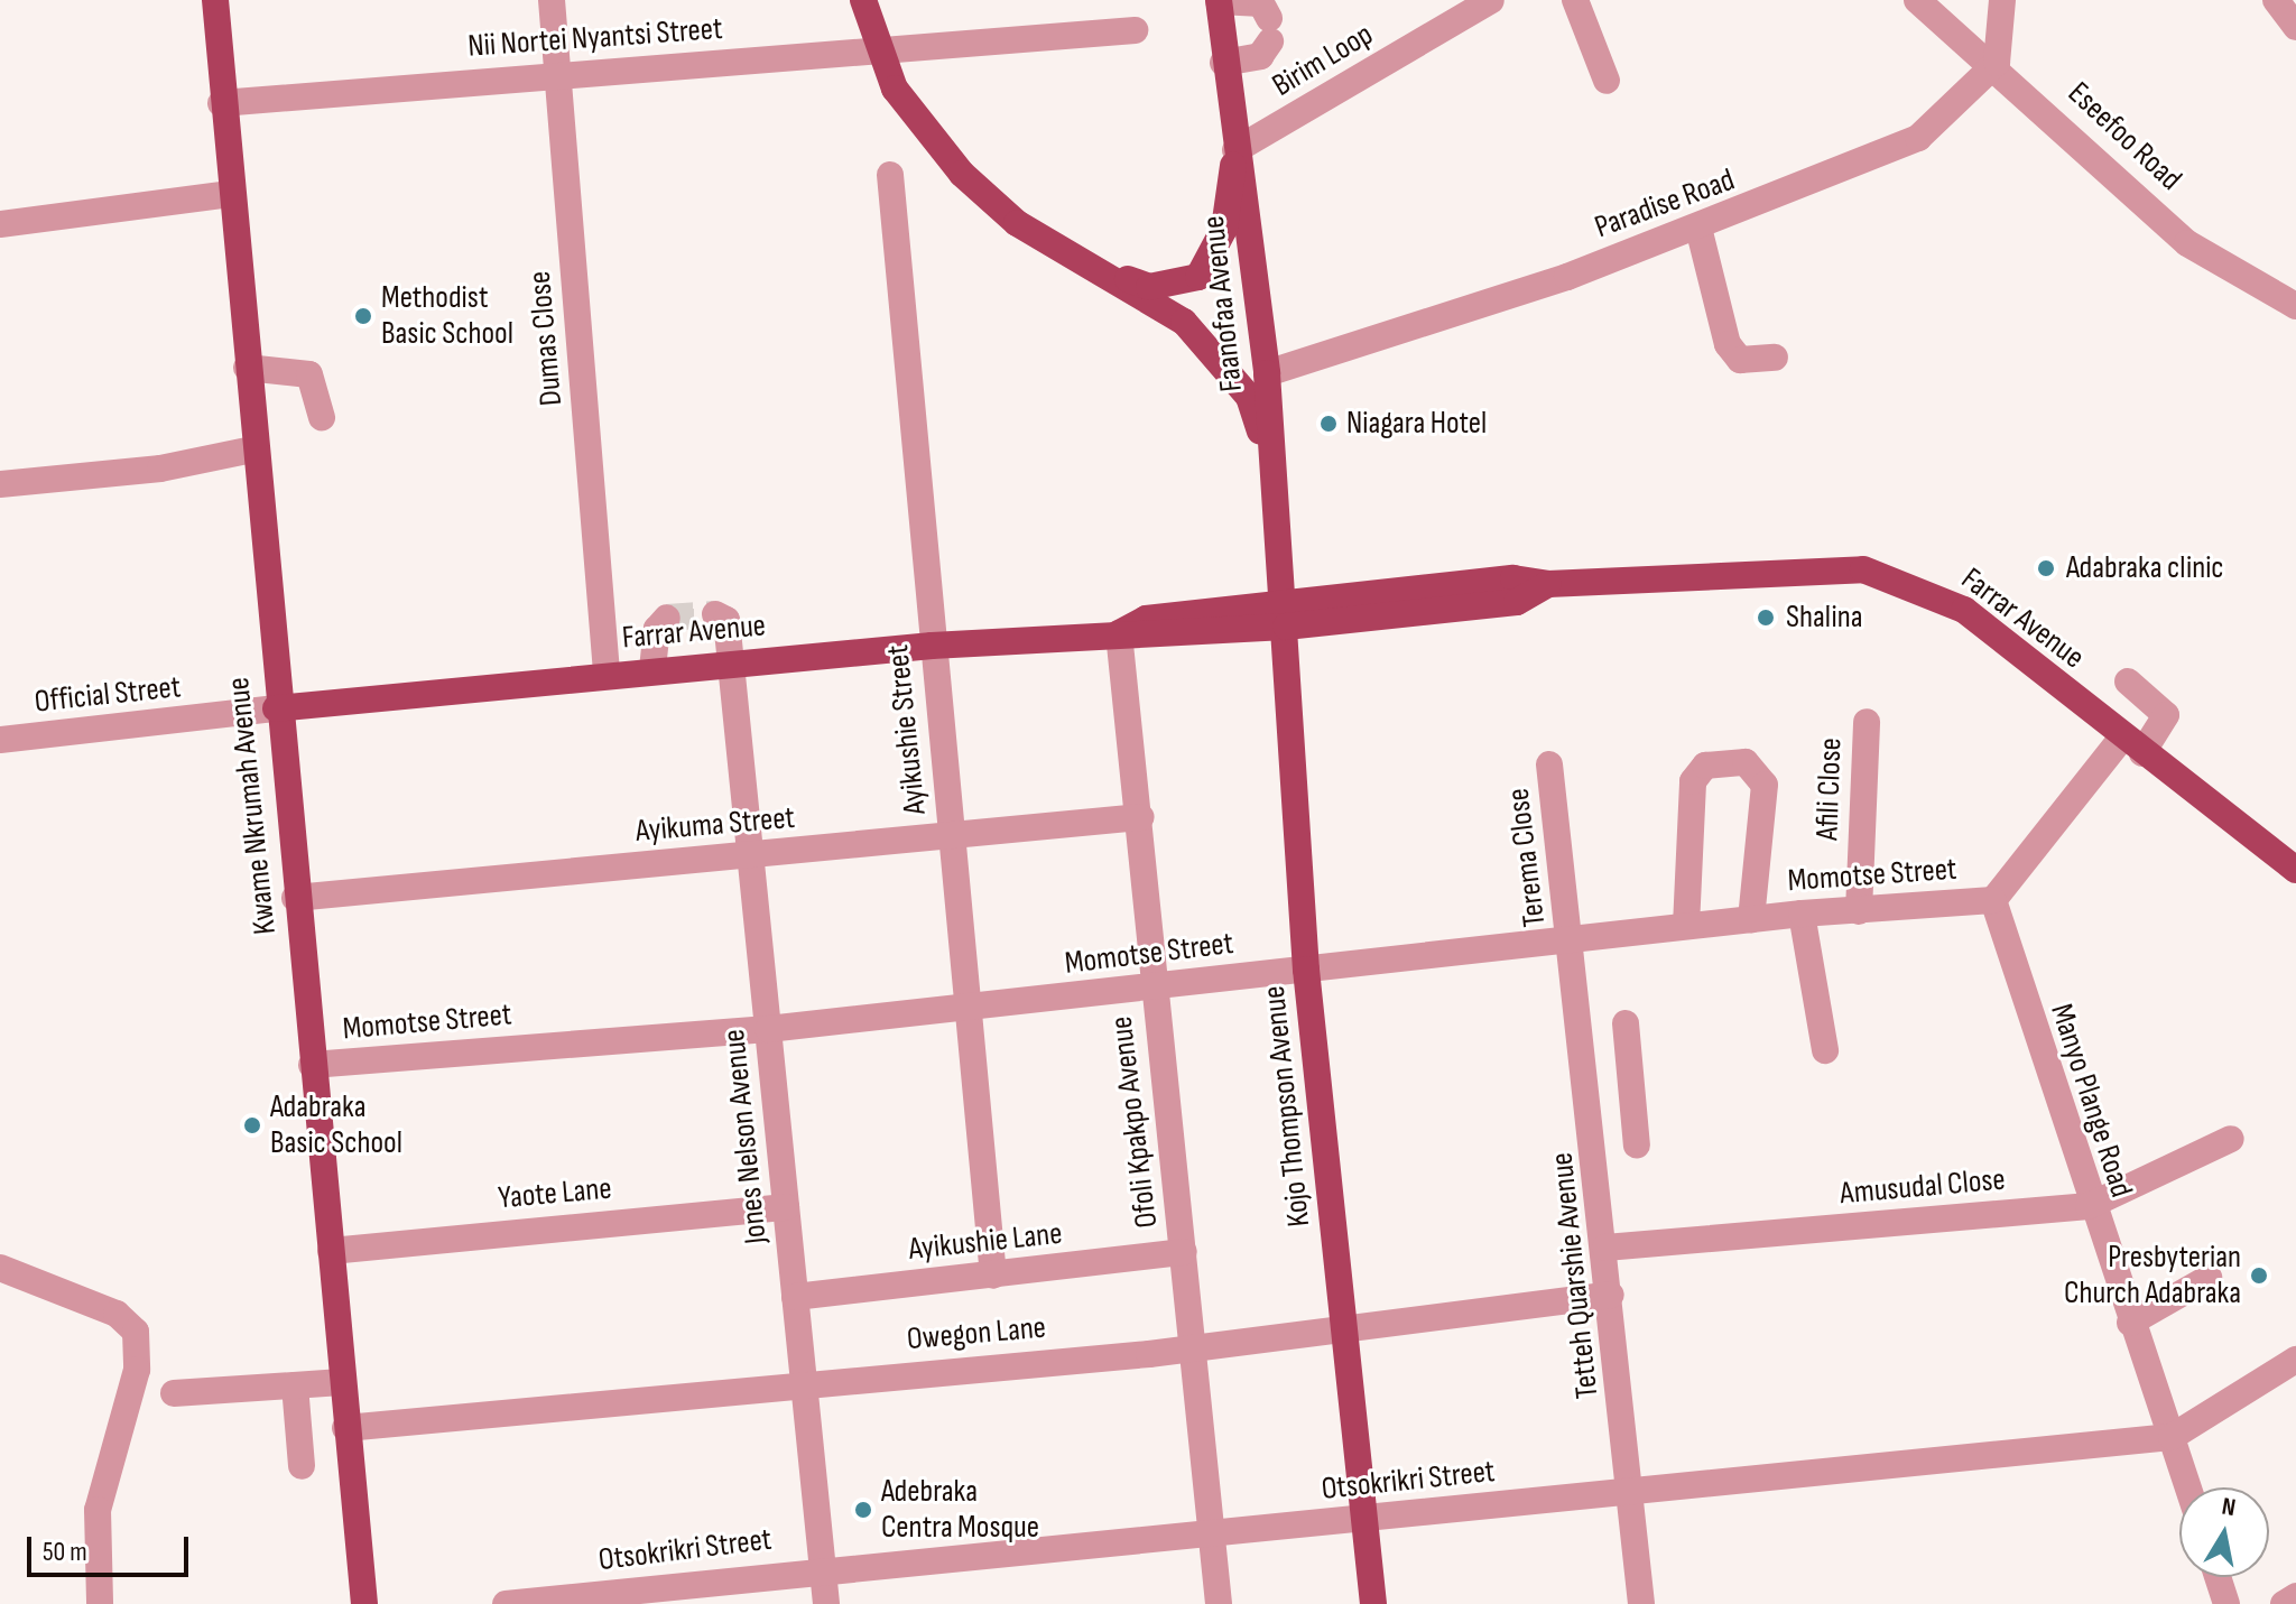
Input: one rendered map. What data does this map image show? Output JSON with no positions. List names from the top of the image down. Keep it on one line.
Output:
{"streets":{"main road":["Faanofaa Avenue","Farrar Avenue","Kwame Nkrumah Avenue","Kojo Thompson Avenue"],"street":["Nii Nortei Nyantsi Street","Birim Loop","Eseefoo Road","Paradise Road","Dumas Close","Official Street","Ayikushie Street","Afili Close","Ayikuma Street","Terema Close","Momotse Street","Manyo Plange Road","Ofoli Kpakpo Avenue","Jones Nelson Avenue","Amusudal Close","Yaote Lane","Ayikushie Lane","Tetteh Quarshie Avenue","Owegon Lane","Otsokrikri Street"]},"crossings":[["Nii Nortei Nyantsi Street","Dumas Close"],["Nii Nortei Nyantsi Street","Kwame Nkrumah Avenue"],["Birim Loop","Faanofaa Avenue"],["Eseefoo Road","Paradise Road"],["Paradise Road","Faanofaa Avenue"],["Faanofaa Avenue","Farrar Avenue"],["Faanofaa Avenue","Kojo Thompson Avenue"],["Dumas Close","Farrar Avenue"],["Farrar Avenue","Official Street"],["Farrar Avenue","Ayikushie Street"],["Farrar Avenue","Kwame Nkrumah Avenue"],["Farrar Avenue","Kojo Thompson Avenue"],["Farrar Avenue","Ofoli Kpakpo Avenue"],["Farrar Avenue","Jones Nelson Avenue"],["Official Street","Kwame Nkrumah Avenue"],["Ayikushie Street","Ayikuma Street"],["Ayikushie Street","Momotse Street"],["Ayikushie Street","Ayikushie Lane"],["Afili Close","Momotse Street"],["Kwame Nkrumah Avenue","Ayikuma Street"],["Kwame Nkrumah Avenue","Momotse Street"],["Kwame Nkrumah Avenue","Yaote Lane"],["Kwame Nkrumah Avenue","Owegon Lane"],["Ayikuma Street","Ofoli Kpakpo Avenue"],["Ayikuma Street","Jones Nelson Avenue"],["Terema Close","Momotse Street"],["Terema Close","Tetteh Quarshie Avenue"],["Momotse Street","Manyo Plange Road"],["Momotse Street","Kojo Thompson Avenue"],["Momotse Street","Ofoli Kpakpo Avenue"],["Momotse Street","Jones Nelson Avenue"],["Momotse Street","Tetteh Quarshie Avenue"],["Manyo Plange Road","Amusudal Close"],["Manyo Plange Road","Otsokrikri Street"],["Kojo Thompson Avenue","Owegon Lane"],["Kojo Thompson Avenue","Otsokrikri Street"],["Ofoli Kpakpo Avenue","Ayikushie Lane"],["Ofoli Kpakpo Avenue","Owegon Lane"],["Ofoli Kpakpo Avenue","Otsokrikri Street"],["Jones Nelson Avenue","Yaote Lane"],["Jones Nelson Avenue","Ayikushie Lane"],["Jones Nelson Avenue","Owegon Lane"],["Jones Nelson Avenue","Otsokrikri Street"],["Amusudal Close","Tetteh Quarshie Avenue"],["Tetteh Quarshie Avenue","Owegon Lane"],["Tetteh Quarshie Avenue","Otsokrikri Street"]],"places":["Methodist Basic School","Niagara Hotel","Adabraka clinic","Shalina","Adabraka Basic School","Presbyterian Church Adabraka","Adebraka Centra Mosque"],"scale_bar":"50 m","north":"top"}
